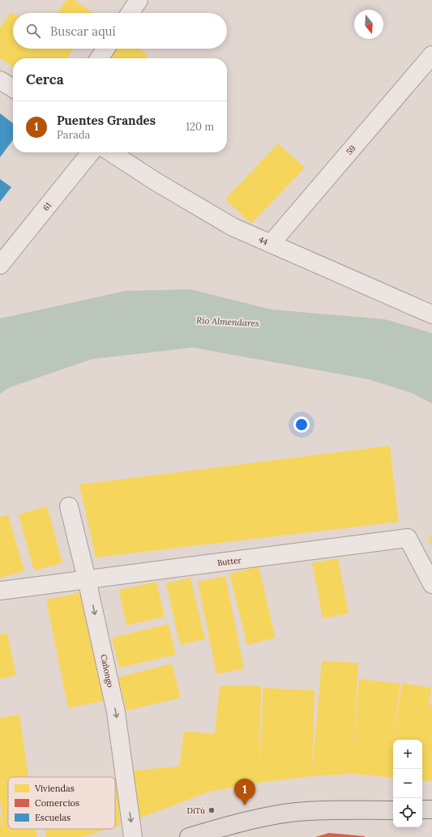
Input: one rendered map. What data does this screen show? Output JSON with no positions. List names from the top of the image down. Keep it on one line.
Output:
{"streets":{"street":["59","61","44","Butter","Cañongo"]},"crossings":[["59","44"],["Butter","Cañongo"]],"one_way":["Cañongo"],"water":["Río Almendares"],"places":["DiTú"],"legend":["Viviendas","Comercios","Escuelas"],"north":"bottom","page":{"search":"Buscar aquí","heading":"Cerca","list":[{"mark":"1","name":"Puentes Grandes","note":"Parada","value":"120 m"}],"map_buttons":["+","−"],"pins":"1"}}
